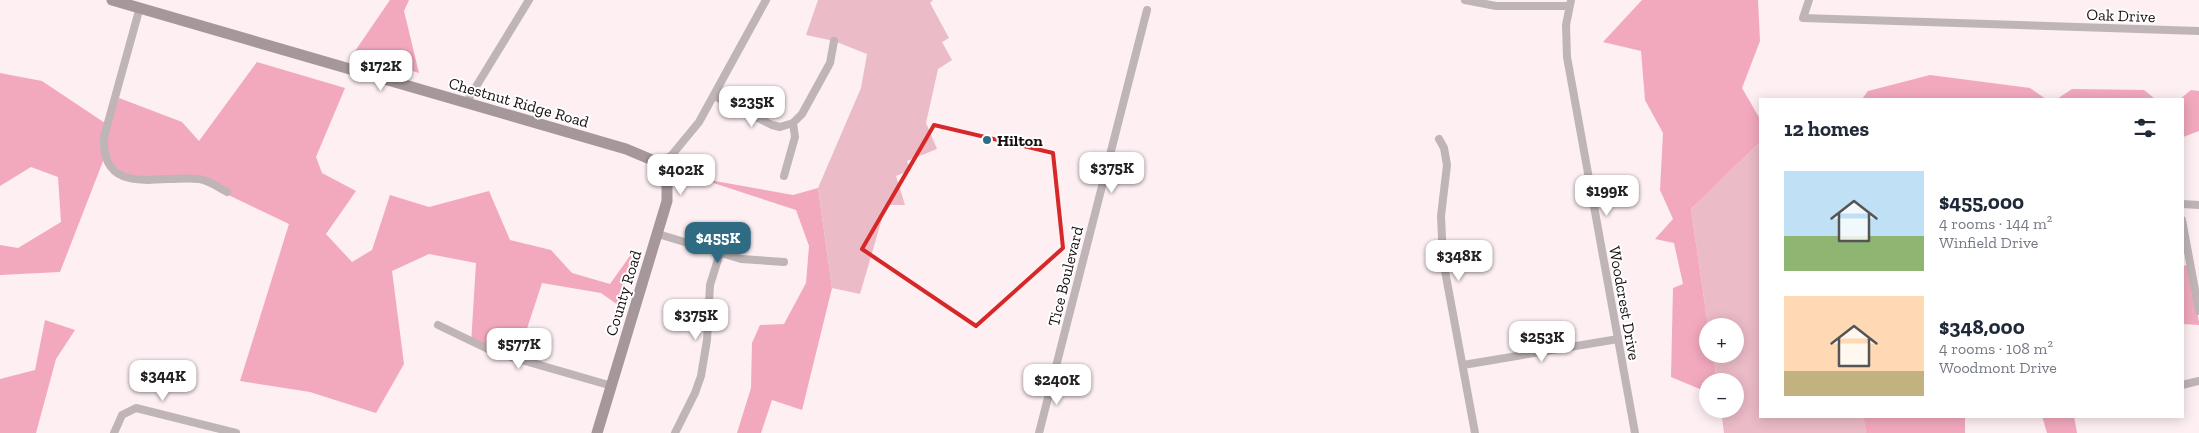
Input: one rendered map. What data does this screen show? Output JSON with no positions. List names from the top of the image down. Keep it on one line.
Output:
{"streets":{"main road":["Chestnut Ridge Road","County Road"],"street":["Oak Drive","Tice Boulevard","Woodcrest Drive"]},"crossings":[["Chestnut Ridge Road","County Road"]],"places":["Hilton"],"page":{"price":["$172K","$235K","$375K","$402K","$199K","$455K","$348K","$375K","$253K","$577K","$344K","$240K"],"heading":"12 homes","list":[{"name":"$455,000","note":"4 rooms · 144 m² · Winfield Drive"},{"name":"$348,000","note":"4 rooms · 108 m² · Woodmont Drive"}],"map_buttons":["+","−"]}}
